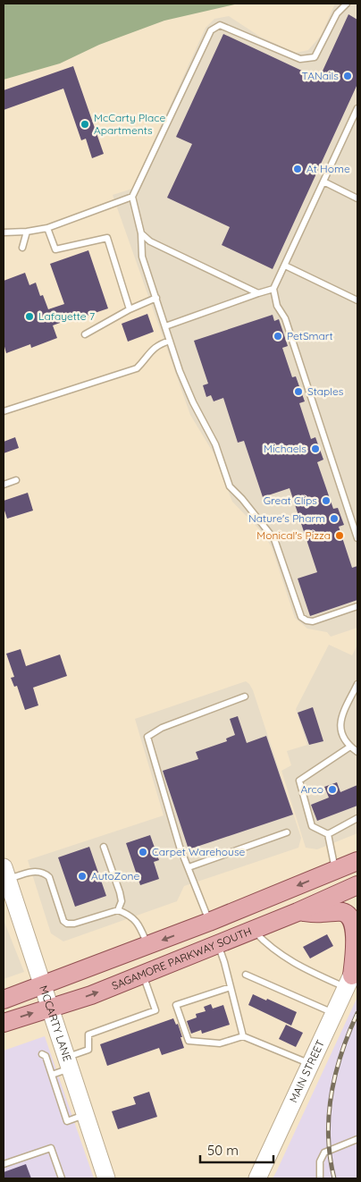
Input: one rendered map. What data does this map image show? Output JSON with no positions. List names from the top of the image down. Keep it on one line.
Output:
{"streets":{"main road":["SAGAMORE PARKWAY SOUTH","MCCARTY LANE","MAIN STREET"]},"crossings":[["SAGAMORE PARKWAY SOUTH","MCCARTY LANE"]],"places":["TANails","McCarty Place Apartments","At Home","Lafayette 7","PetSmart","Staples","Michaels","Great Clips","Nature's Pharm","Monical's Pizza","Arco","Carpet Warehouse","AutoZone"],"scale_bar":"50 m"}
